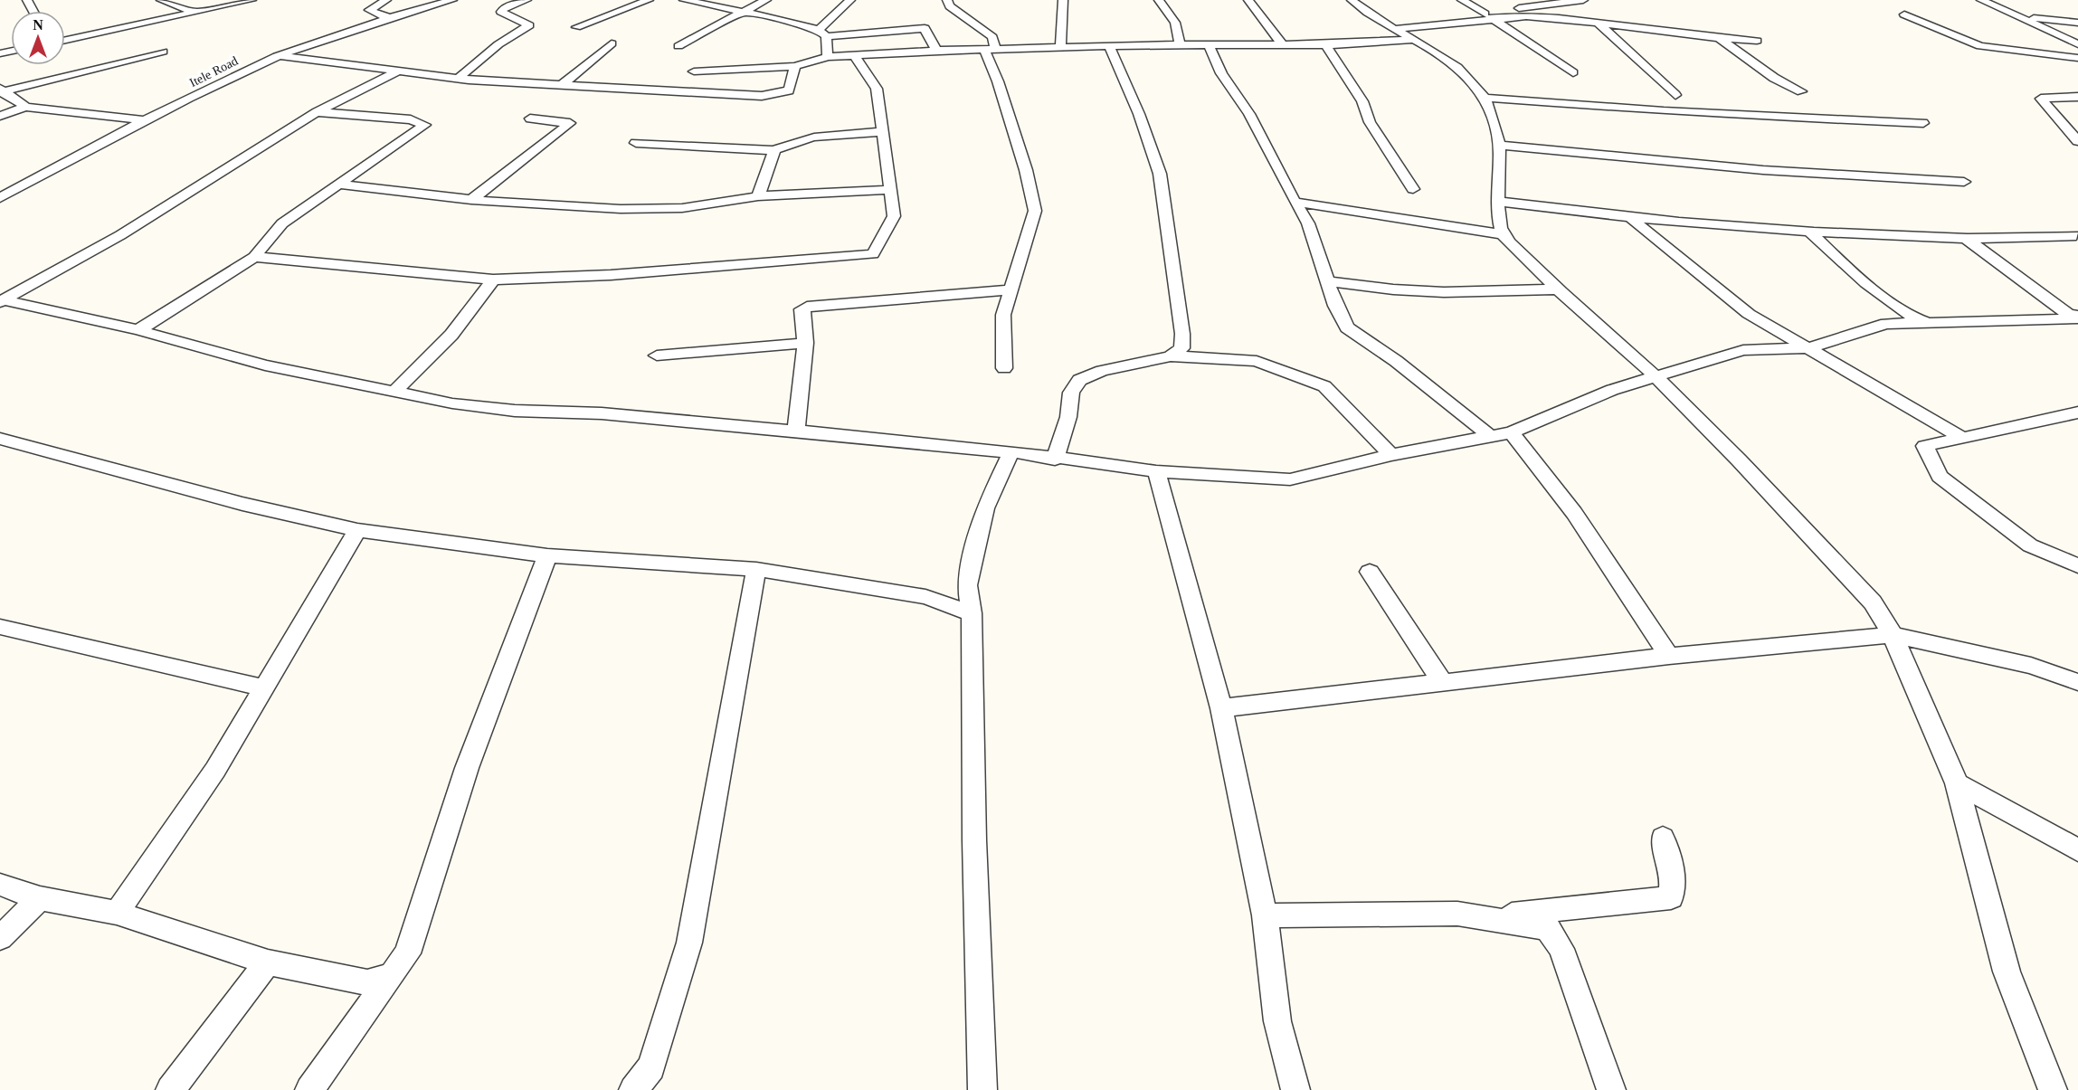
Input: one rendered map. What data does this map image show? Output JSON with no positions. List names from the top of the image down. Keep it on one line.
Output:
{"streets":{"street":["Itele Road"]},"north":"top"}
